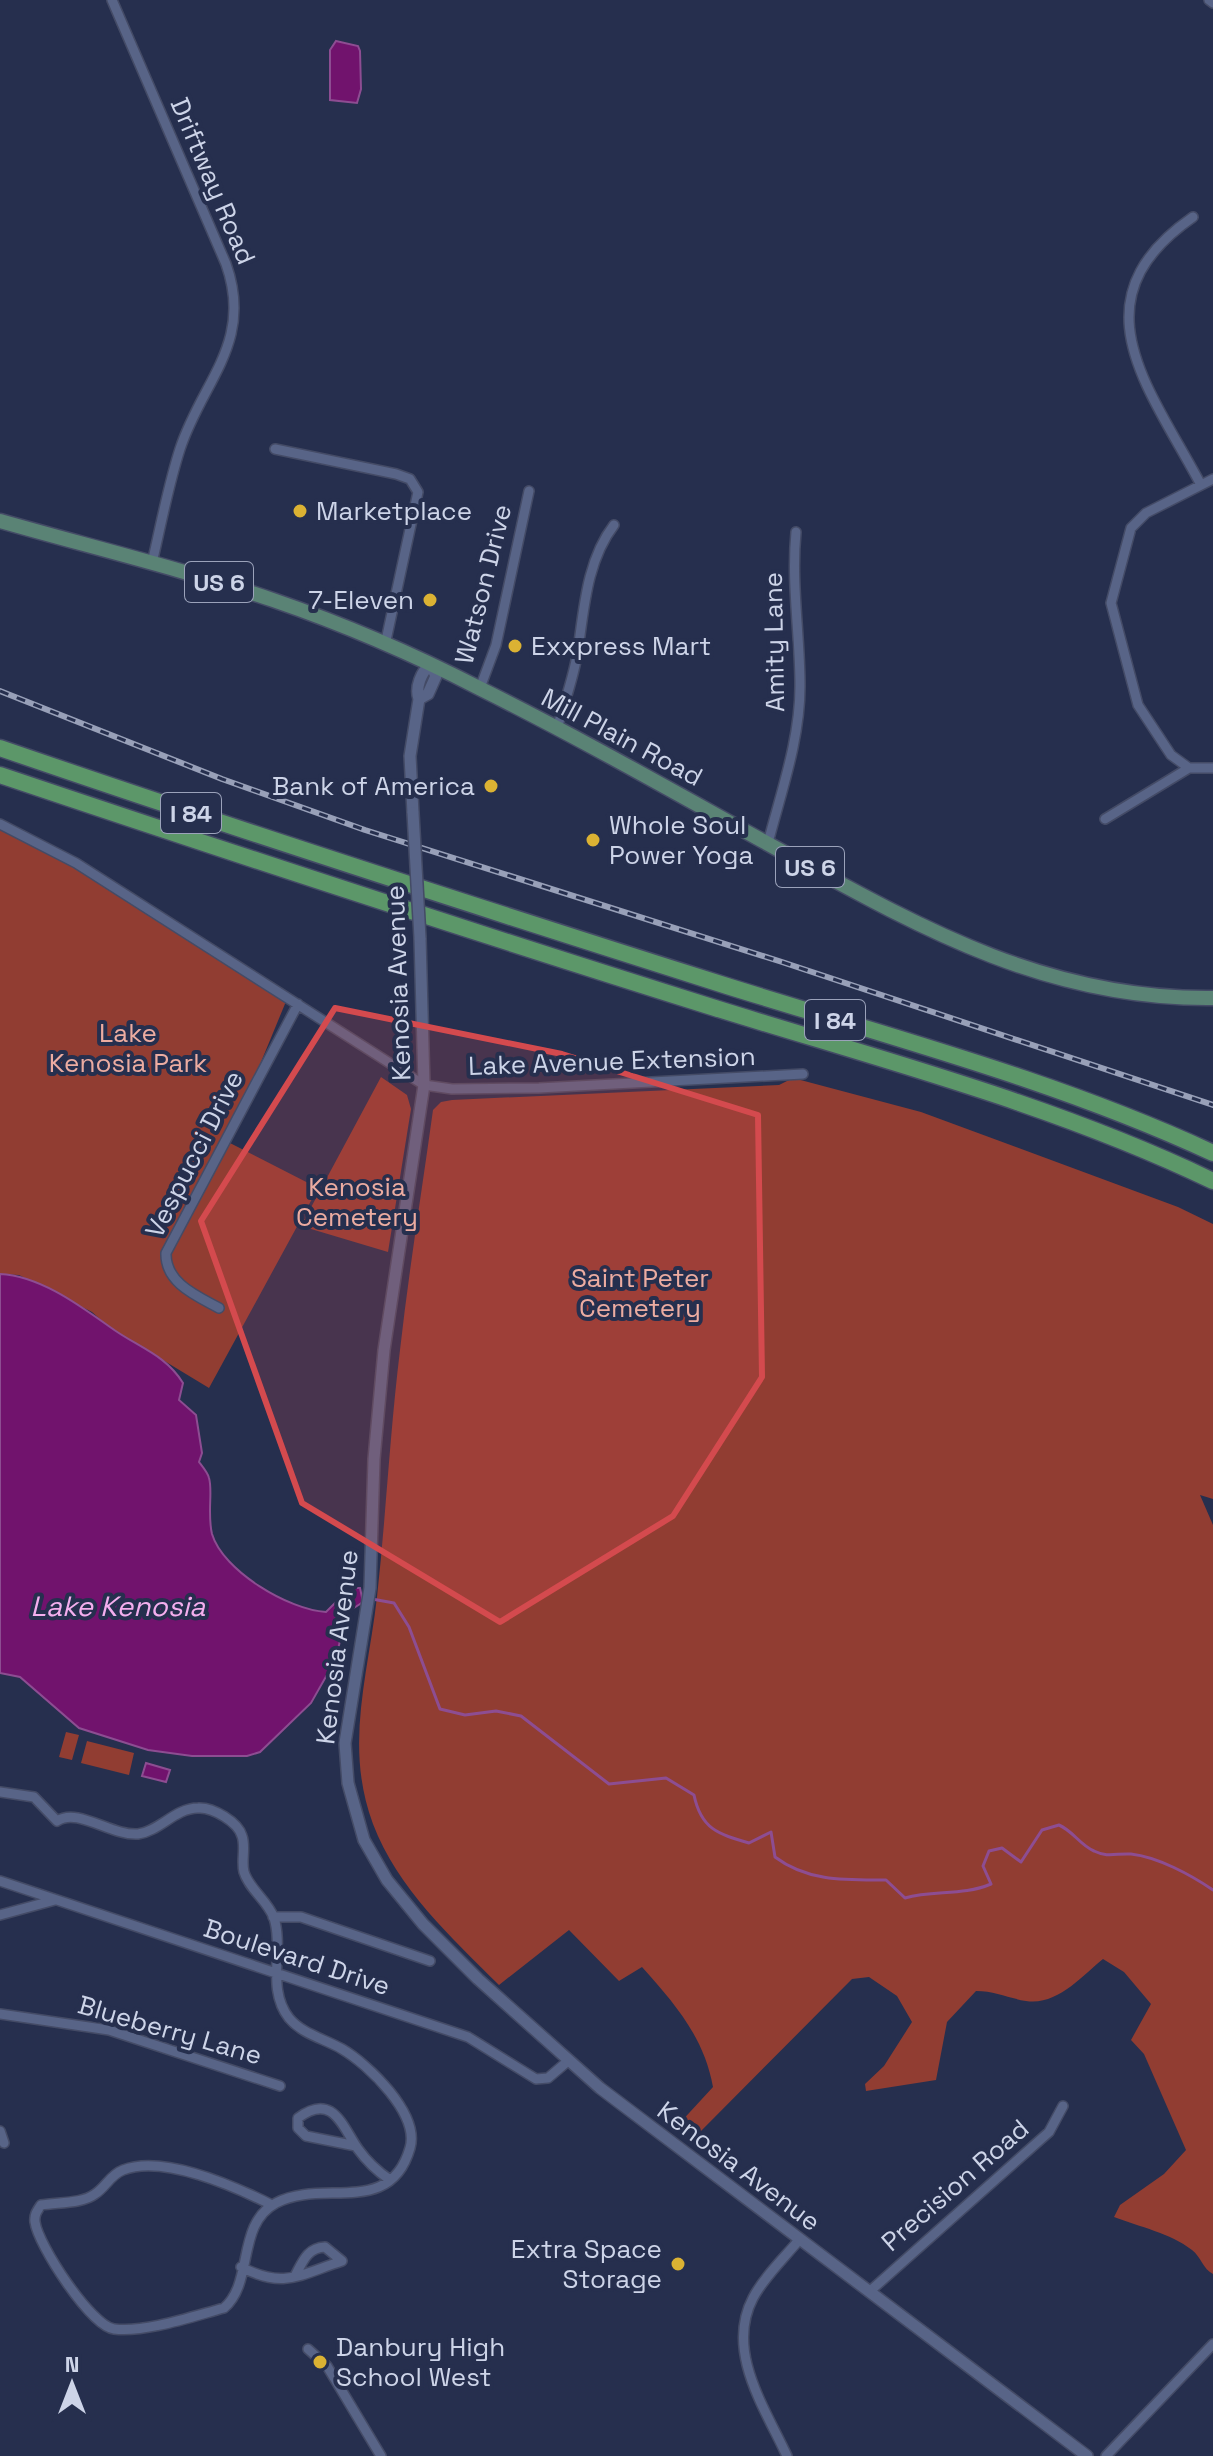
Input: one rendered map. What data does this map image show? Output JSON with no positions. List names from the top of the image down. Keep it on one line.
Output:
{"streets":{"highway":["I 84"],"main road":["US 6","Mill Plain Road"],"street":["Driftway Road","Watson Drive","Amity Lane","Kenosia Avenue","Lake Avenue Extension","Vespucci Drive","Boulevard Drive","Blueberry Lane","Precision Road"]},"crossings":[["Driftway Road","Mill Plain Road"],["Watson Drive","Mill Plain Road"],["Amity Lane","Mill Plain Road"],["Mill Plain Road","Kenosia Avenue"],["Kenosia Avenue","Lake Avenue Extension"],["Kenosia Avenue","Boulevard Drive"],["Kenosia Avenue","Precision Road"]],"water":["Lake Kenosia"],"parks":["Lake Kenosia Park","Kenosia Cemetery","Saint Peter Cemetery"],"places":["Marketplace","7-Eleven","Exxpress Mart","Bank of America","Whole Soul Power Yoga","Extra Space Storage","Danbury High School West"],"north":"top"}
